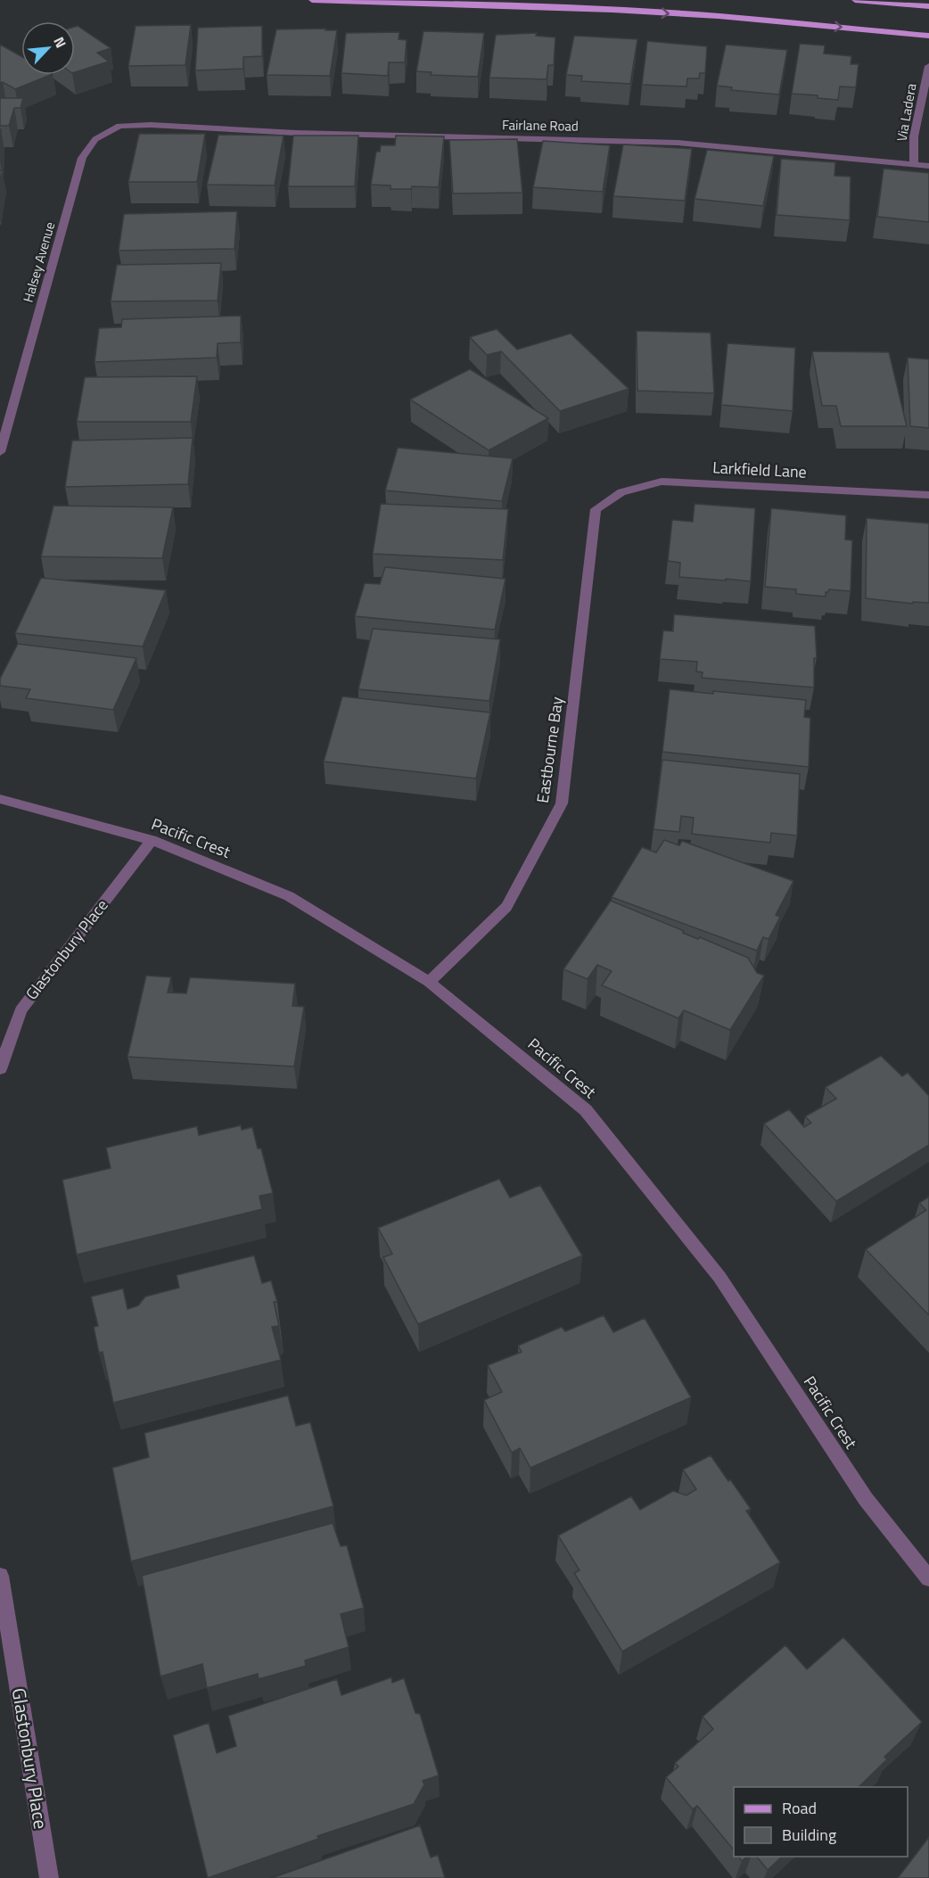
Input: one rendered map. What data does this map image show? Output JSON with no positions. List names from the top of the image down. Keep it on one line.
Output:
{"streets":{"street":["Via Ladera","Fairlane Road","Halsey Avenue","Larkfield Lane","Eastbourne Bay","Pacific Crest","Glastonbury Place"]},"crossings":[["Via Ladera","Fairlane Road"],["Fairlane Road","Halsey Avenue"],["Larkfield Lane","Eastbourne Bay"],["Eastbourne Bay","Pacific Crest"],["Pacific Crest","Glastonbury Place"]],"legend":["Road","Building"],"north":"top right"}
